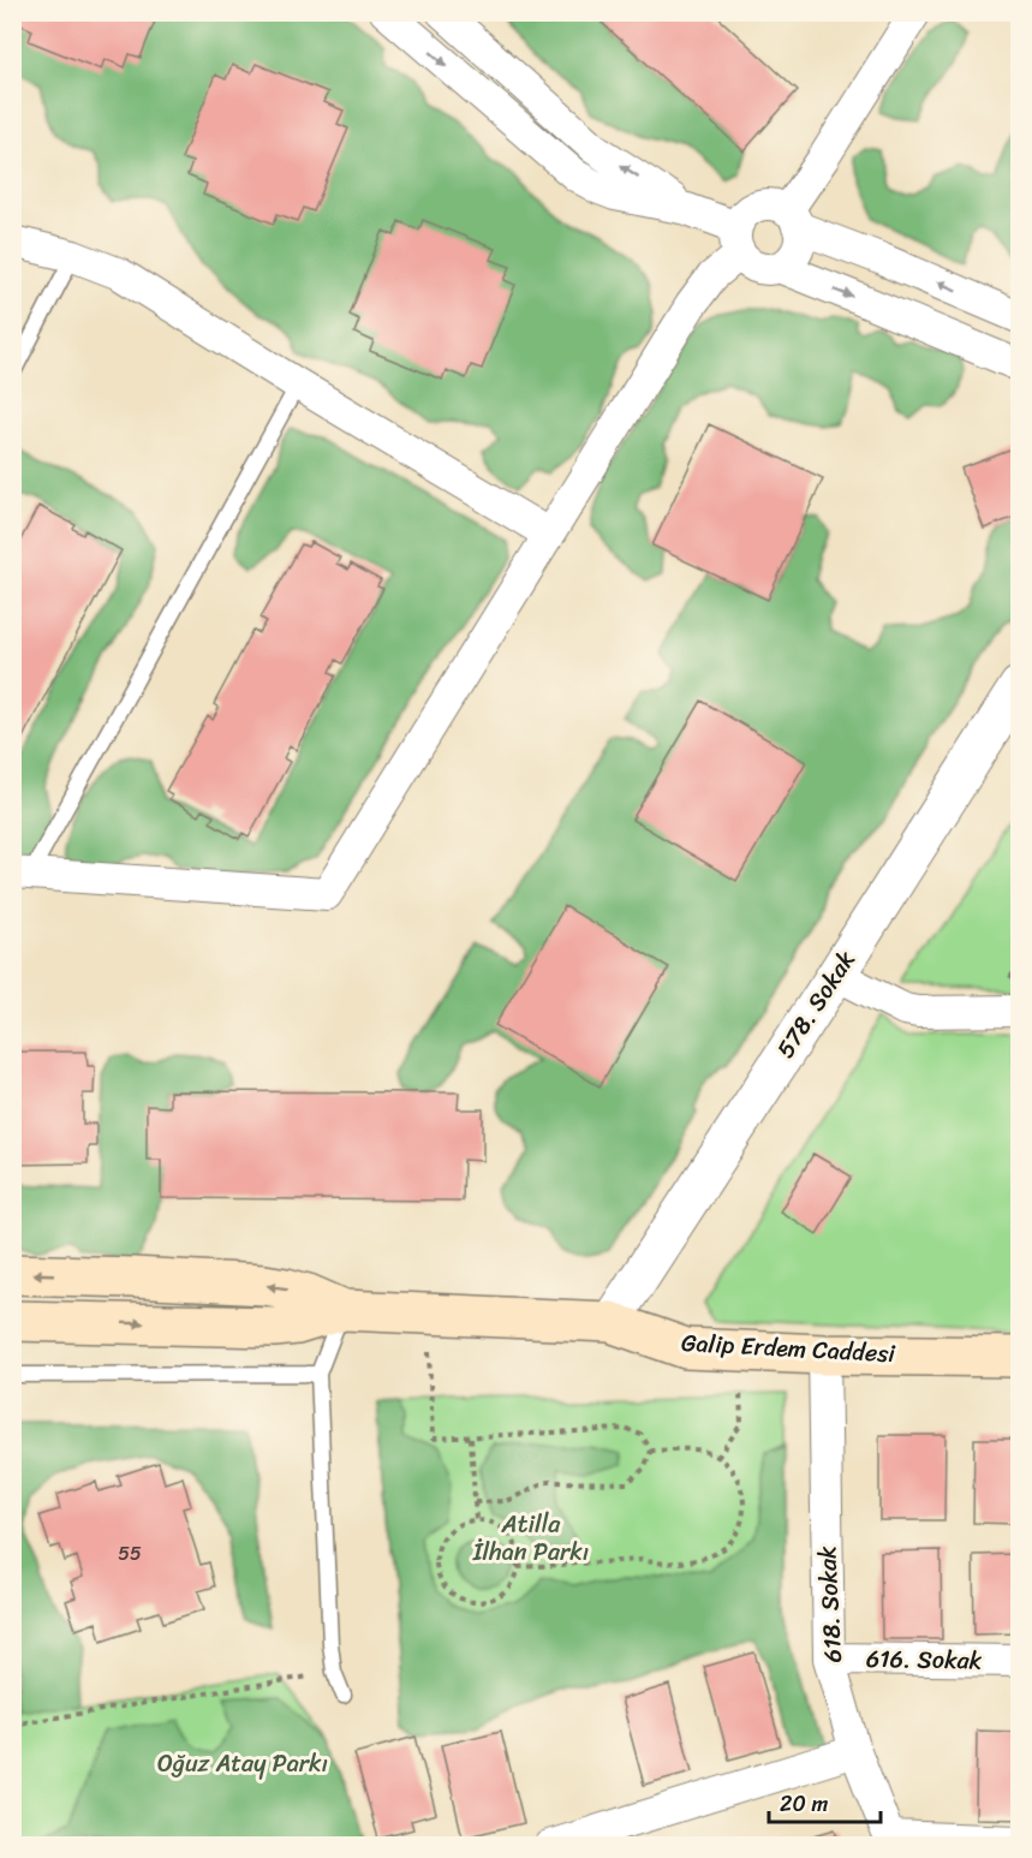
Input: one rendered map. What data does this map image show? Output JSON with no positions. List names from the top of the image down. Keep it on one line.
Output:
{"streets":{"main road":["Galip Erdem Caddesi"],"street":["578. Sokak","618. Sokak","616. Sokak"]},"crossings":[["578. Sokak","Galip Erdem Caddesi"],["Galip Erdem Caddesi","618. Sokak"],["618. Sokak","616. Sokak"]],"parks":["Atilla İlhan Parkı","Oğuz Atay Parkı"],"house_numbers":["55"],"scale_bar":"20 m"}
